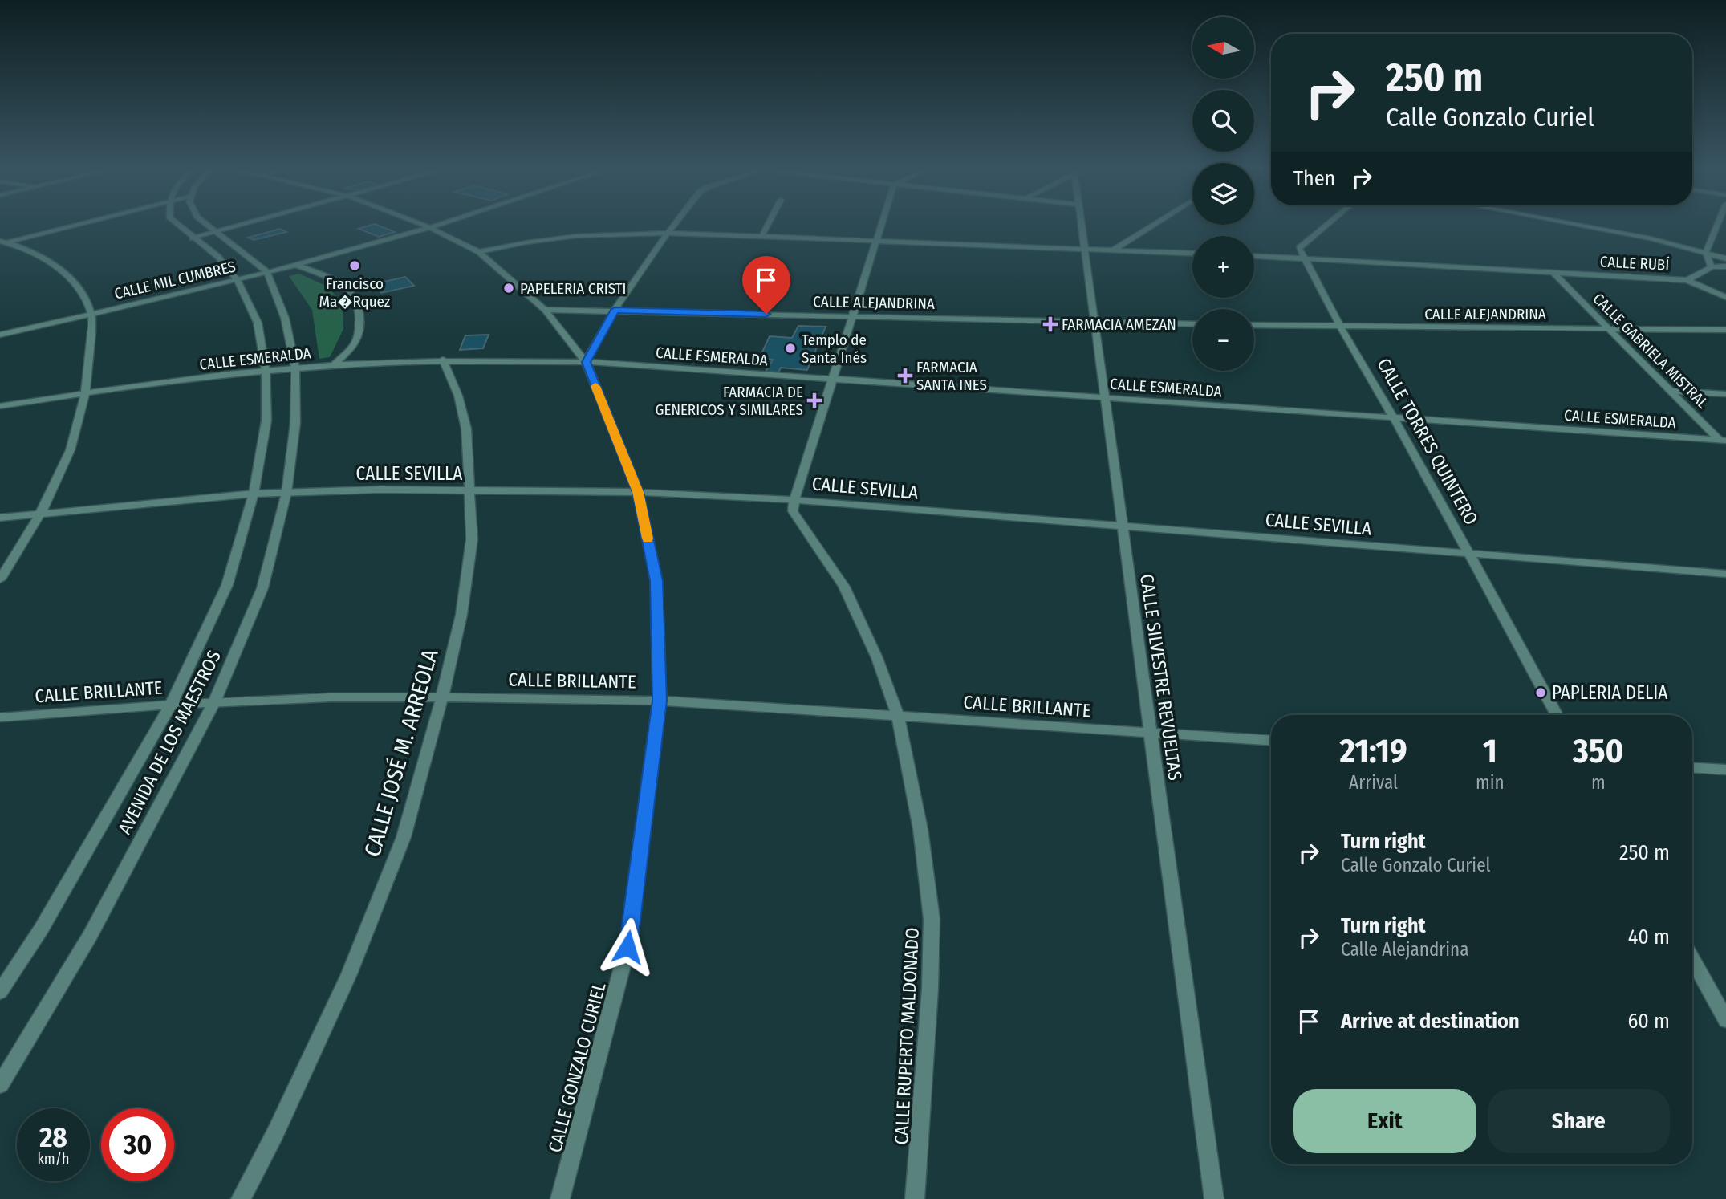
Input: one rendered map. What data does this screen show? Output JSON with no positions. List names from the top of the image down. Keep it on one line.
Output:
{"streets":{"street":["CALLE RUBÍ","CALLE MIL CUMBRES","CALLE ALEJANDRINA","CALLE GABRIELA MISTRAL","CALLE ESMERALDA","CALLE TORRES QUINTERO","CALLE SEVILLA","CALLE SILVESTRE REVUELTAS","CALLE BRILLANTE","AVENIDA DE LOS MAESTROS","CALLE JOSÉ M. ARREOLA","CALLE RUPERTO MALDONADO","CALLE GONZALO CURIEL"]},"crossings":[["CALLE RUBÍ","CALLE GABRIELA MISTRAL"],["CALLE RUBÍ","CALLE TORRES QUINTERO"],["CALLE MIL CUMBRES","AVENIDA DE LOS MAESTROS"],["CALLE MIL CUMBRES","CALLE GONZALO CURIEL"],["CALLE ALEJANDRINA","CALLE GABRIELA MISTRAL"],["CALLE ALEJANDRINA","CALLE TORRES QUINTERO"],["CALLE ALEJANDRINA","CALLE SILVESTRE REVUELTAS"],["CALLE ALEJANDRINA","CALLE GONZALO CURIEL"],["CALLE GABRIELA MISTRAL","CALLE ESMERALDA"],["CALLE ESMERALDA","CALLE TORRES QUINTERO"],["CALLE ESMERALDA","CALLE SILVESTRE REVUELTAS"],["CALLE ESMERALDA","AVENIDA DE LOS MAESTROS"],["CALLE ESMERALDA","CALLE JOSÉ M. ARREOLA"],["CALLE ESMERALDA","CALLE GONZALO CURIEL"],["CALLE TORRES QUINTERO","CALLE SEVILLA"],["CALLE SEVILLA","CALLE SILVESTRE REVUELTAS"],["CALLE SEVILLA","AVENIDA DE LOS MAESTROS"],["CALLE SEVILLA","CALLE JOSÉ M. ARREOLA"],["CALLE SEVILLA","CALLE RUPERTO MALDONADO"],["CALLE SEVILLA","CALLE GONZALO CURIEL"],["CALLE SILVESTRE REVUELTAS","CALLE BRILLANTE"],["CALLE BRILLANTE","AVENIDA DE LOS MAESTROS"],["CALLE BRILLANTE","CALLE JOSÉ M. ARREOLA"],["CALLE BRILLANTE","CALLE RUPERTO MALDONADO"],["CALLE BRILLANTE","CALLE GONZALO CURIEL"]],"places":{"other":["Francisco Ma�Rquez","PAPELERIA CRISTI","Templo de Santa Inés","PAPLERIA DELIA"],"health":["FARMACIA AMEZAN","FARMACIA SANTA INES","FARMACIA DE GENERICOS Y SIMILARES"]},"north":"left","page":{"map_buttons":["+","−"],"turn":["250 m","Calle Gonzalo Curiel"],"then":"Then","eta":["21:19","Arrival","1","min","350","m"],"list":[{"name":"Turn right","note":"Calle Gonzalo Curiel","value":"250 m"},{"name":"Turn right","note":"Calle Alejandrina","value":"40 m"},{"name":"Arrive at destination","value":"60 m"}],"buttons":["Exit","Share"],"speed":"28 km/h","limit":"30"}}
